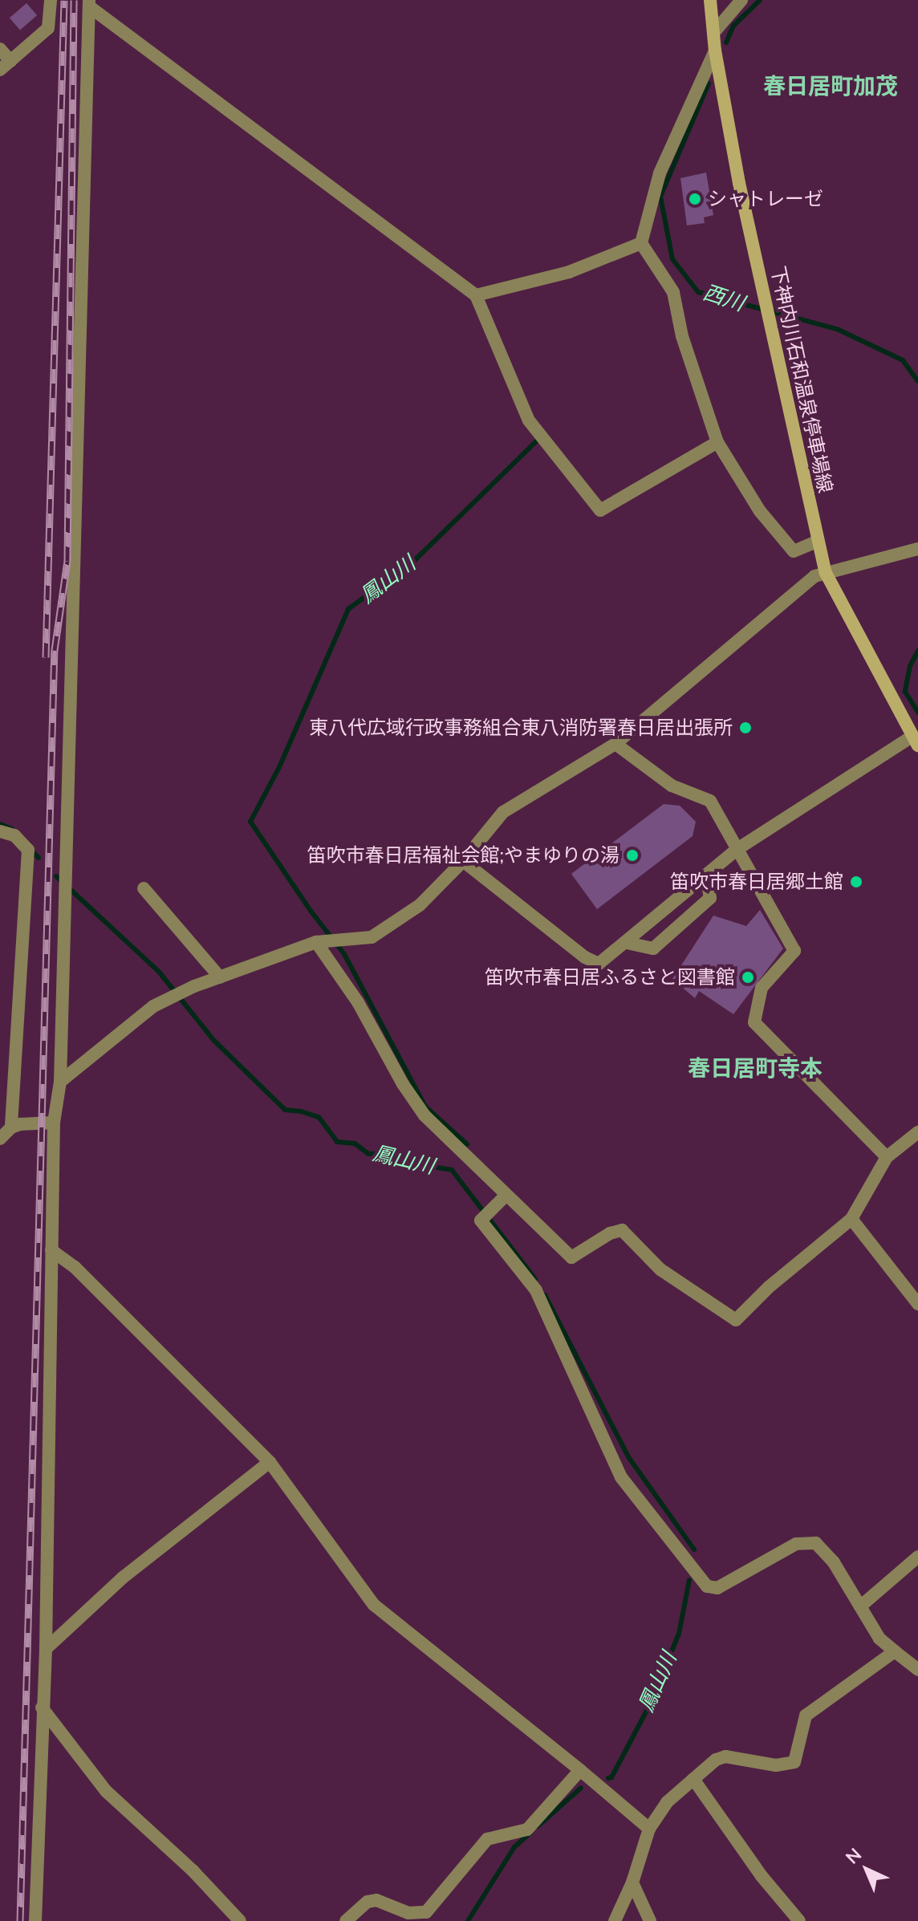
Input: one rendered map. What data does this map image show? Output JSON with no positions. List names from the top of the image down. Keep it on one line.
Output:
{"streets":{"main road":["下神内川石和温泉停車場線"]},"districts":["春日居町加茂","春日居町寺本"],"water":["西川","鳳山川"],"places":["シャトレーゼ","東八代広域行政事務組合東八消防署春日居出張所","笛吹市春日居福祉会館;やまゆりの湯","笛吹市春日居郷土館","笛吹市春日居ふるさと図書館"],"north":"top left"}
